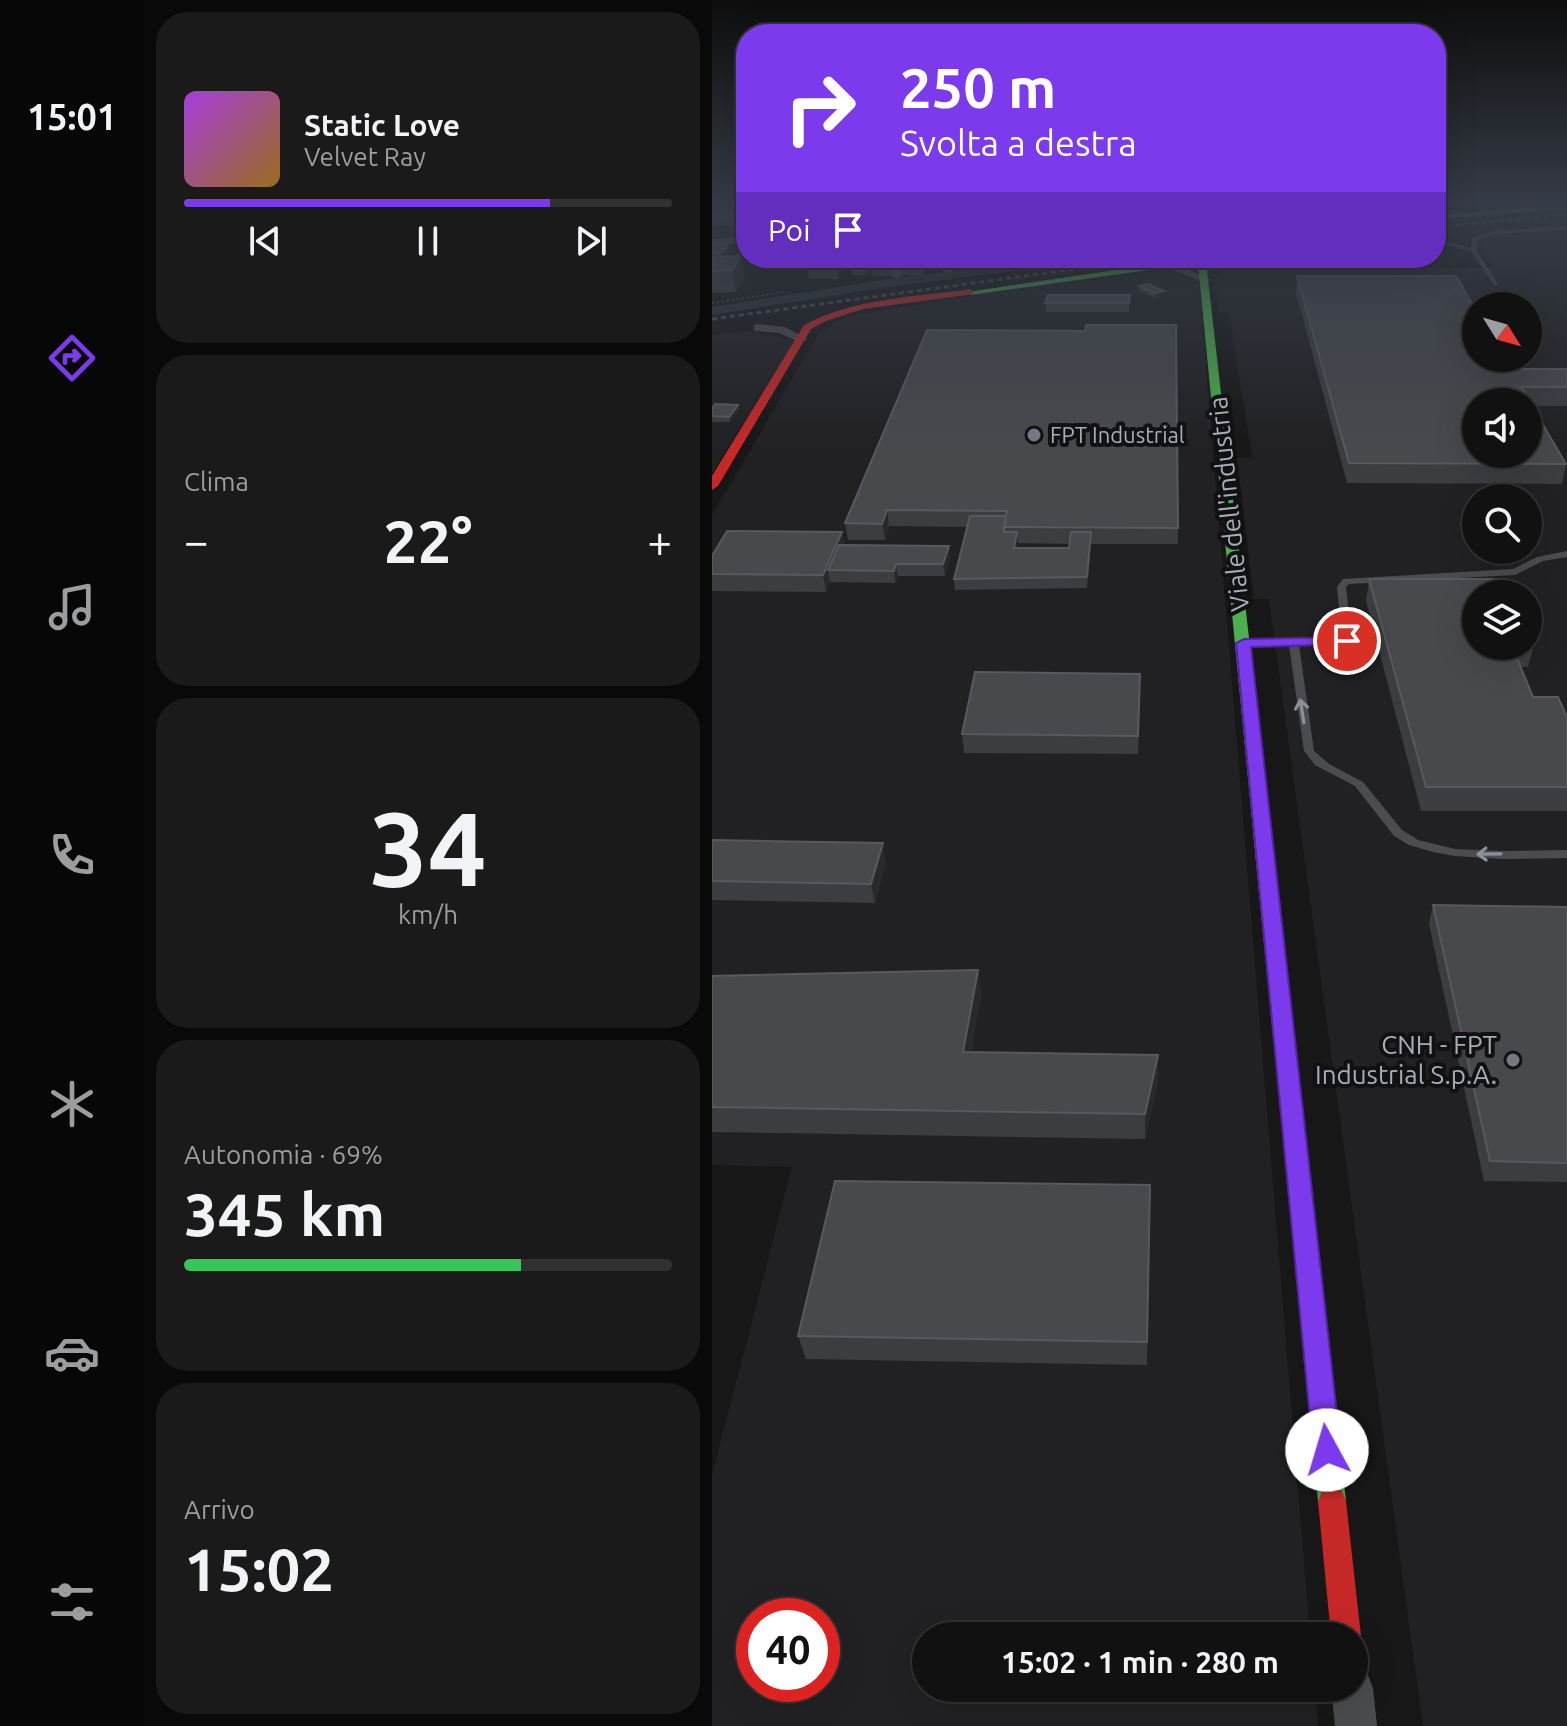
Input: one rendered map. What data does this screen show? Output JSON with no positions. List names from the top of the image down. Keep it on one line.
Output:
{"streets":{"street":["Viale dell'industria"]},"places":["FPT Industrial","CNH - FPT Industrial S.p.A."],"north":"bottom right","page":{"tabs":"15:01","turn":["250 m","Svolta a destra"],"song":["Static Love","Velvet Ray"],"then":"Poi","tile":["Clima",["34","km/h"],["Autonomia · 69%","345 km"],["Arrivo","15:02"]],"heat":["−","22°","+"],"limit":"40","trip":"15:02 · 1 min · 280 m"}}
